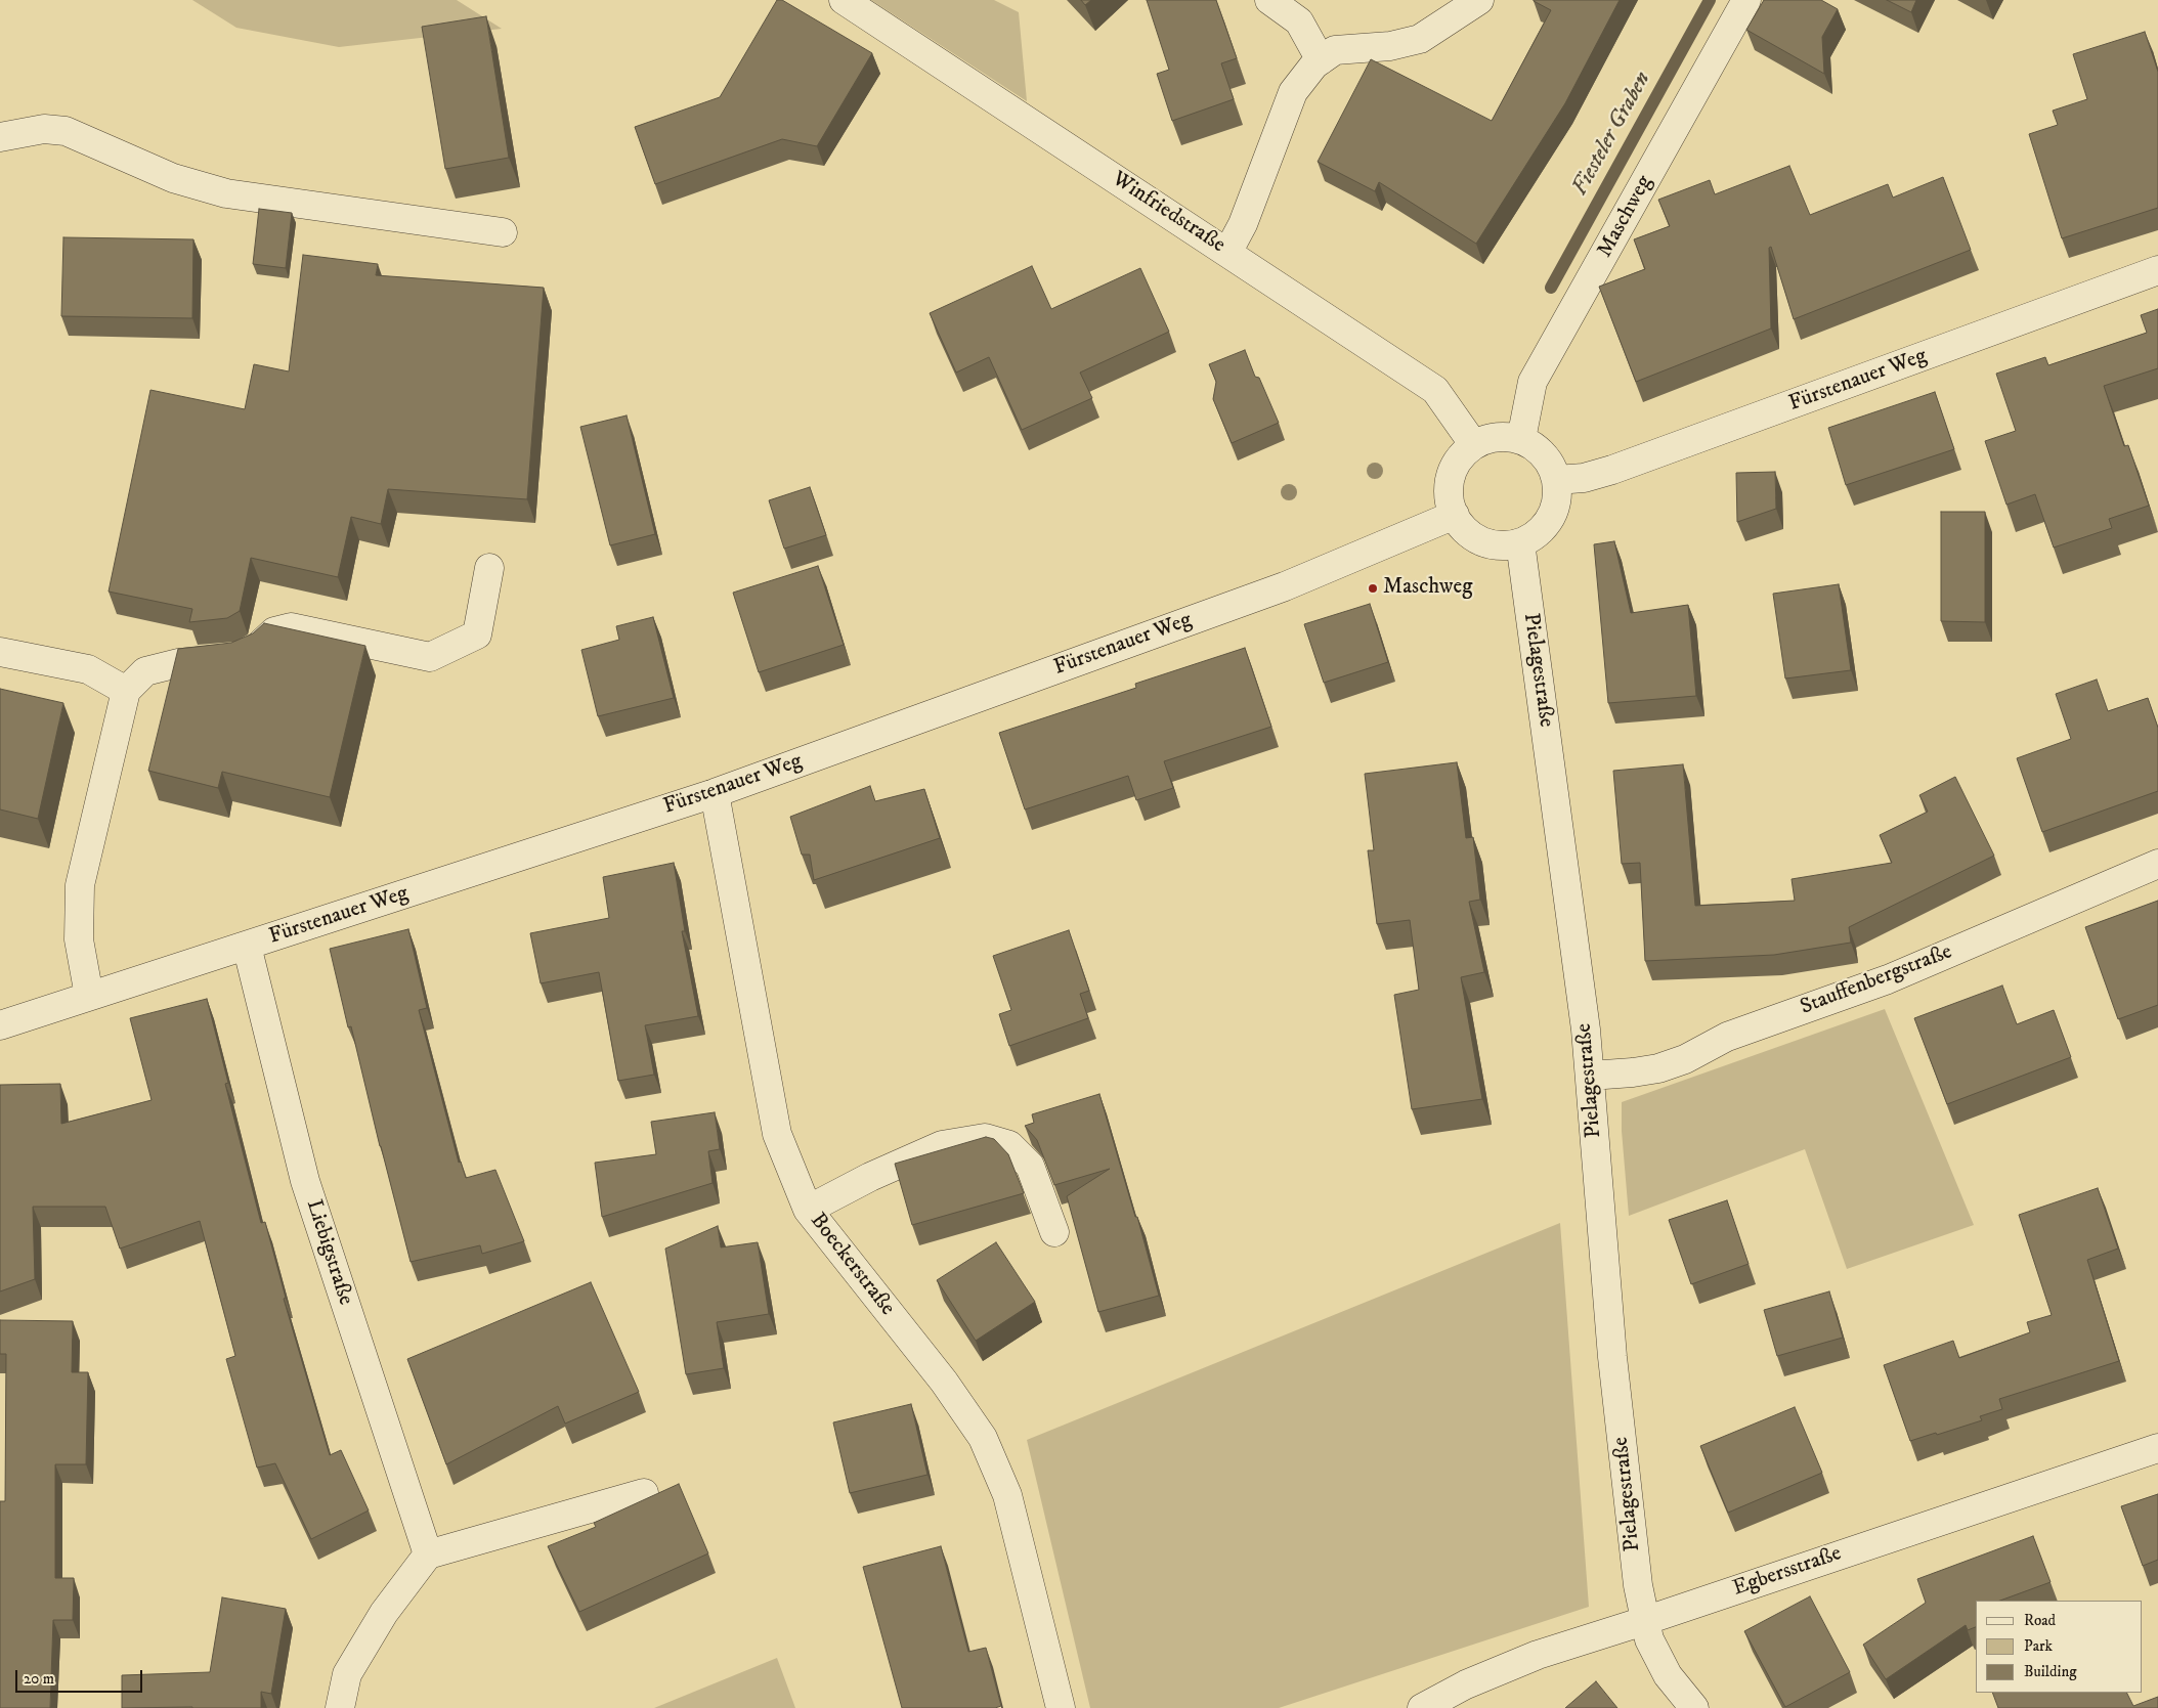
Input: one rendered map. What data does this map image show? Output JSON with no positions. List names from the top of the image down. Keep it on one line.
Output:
{"streets":{"street":["Winfriedstraße","Maschweg","Fürstenauer Weg","Pielagestraße","Stauffenbergstraße","Liebigstraße","Boeckerstraße","Egbersstraße"]},"crossings":[["Winfriedstraße","Maschweg"],["Winfriedstraße","Fürstenauer Weg"],["Winfriedstraße","Pielagestraße"],["Maschweg","Fürstenauer Weg"],["Maschweg","Pielagestraße"],["Fürstenauer Weg","Pielagestraße"],["Fürstenauer Weg","Liebigstraße"],["Fürstenauer Weg","Boeckerstraße"],["Pielagestraße","Stauffenbergstraße"],["Pielagestraße","Egbersstraße"]],"water":["Fiesteler Graben"],"places":["Maschweg"],"legend":["Road","Park","Building"],"scale_bar":"20 m"}
